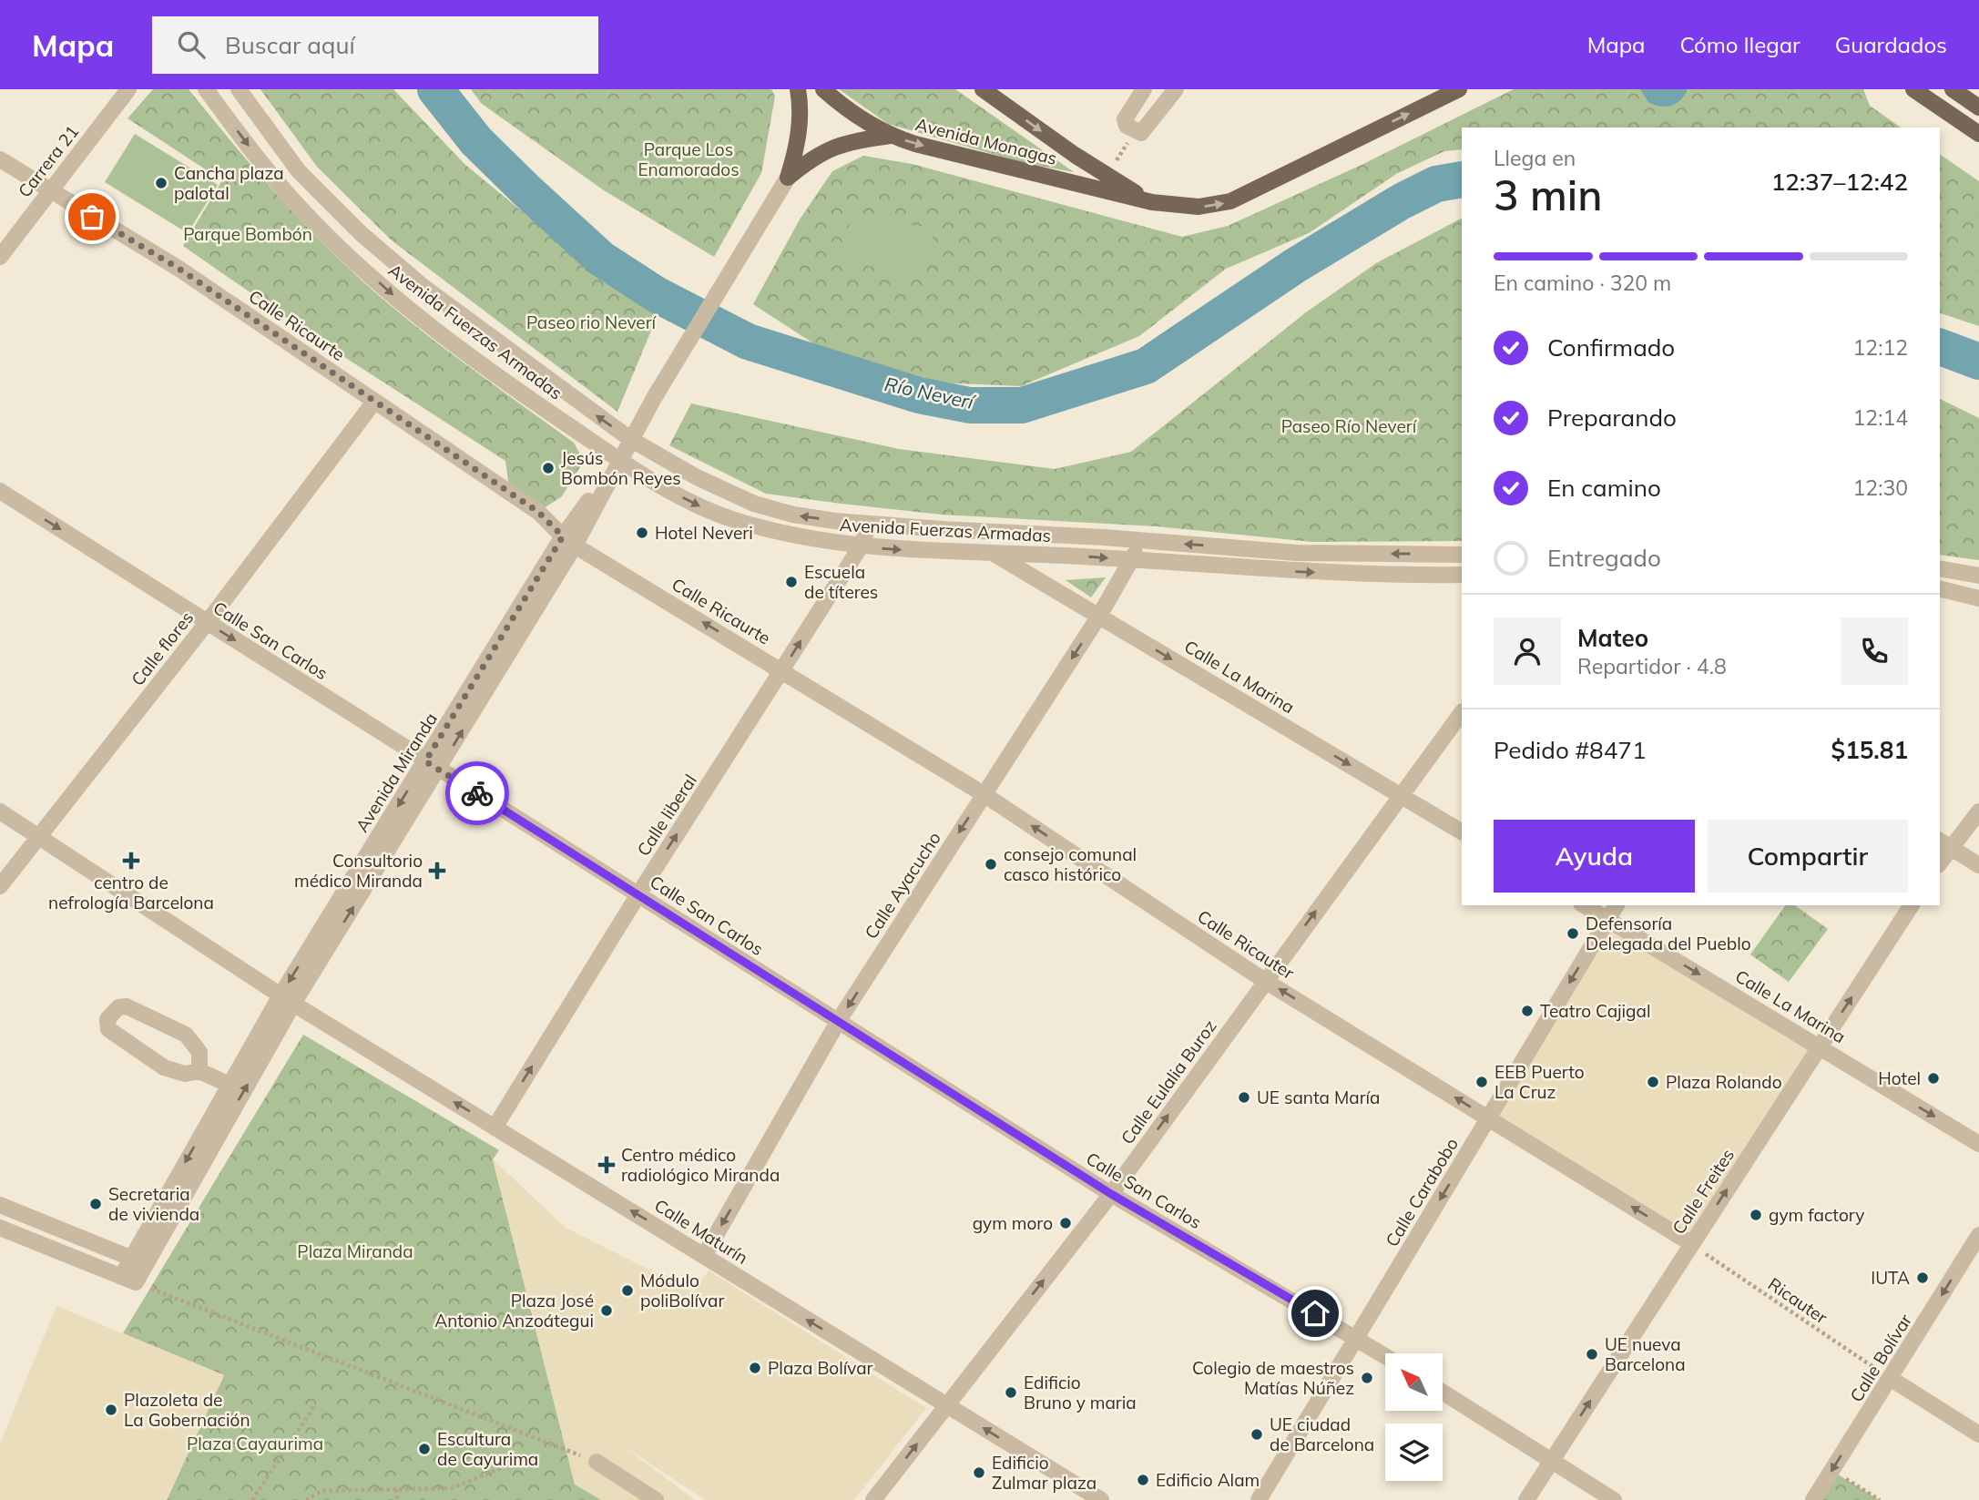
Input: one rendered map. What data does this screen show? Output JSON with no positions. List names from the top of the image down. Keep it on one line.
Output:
{"streets":{"main road":["Avenida Monagas"],"street":["Carrera 21","Calle Ricaurte","Avenida Fuerzas Armadas","Calle San Carlos","Calle flores","Calle La Marina","Avenida Miranda","Calle liberal","Calle Ayacucho","Calle Ricauter","Calle Eulalia Buroz","Calle Freites","Calle Carabobo","Calle Maturín","Calle Bolívar"],"path":["Ricauter"]},"crossings":[["Carrera 21","Calle Ricaurte"],["Calle Ricaurte","Calle flores"],["Calle Ricaurte","Avenida Miranda"],["Calle Ricaurte","Calle liberal"],["Calle Ricaurte","Calle Ricauter"],["Avenida Fuerzas Armadas","Calle La Marina"],["Avenida Fuerzas Armadas","Avenida Miranda"],["Avenida Fuerzas Armadas","Calle liberal"],["Avenida Fuerzas Armadas","Calle Ayacucho"],["Calle San Carlos","Calle flores"],["Calle San Carlos","Avenida Miranda"],["Calle San Carlos","Calle liberal"],["Calle San Carlos","Calle Ayacucho"],["Calle San Carlos","Calle Eulalia Buroz"],["Calle San Carlos","Calle Carabobo"],["Calle flores","Calle Maturín"],["Calle La Marina","Calle Ayacucho"],["Calle La Marina","Calle Eulalia Buroz"],["Calle La Marina","Calle Freites"],["Calle La Marina","Calle Carabobo"],["Avenida Miranda","Calle Maturín"],["Calle liberal","Calle Ricauter"],["Calle liberal","Calle Maturín"],["Calle Ayacucho","Calle Ricauter"],["Calle Ayacucho","Calle Maturín"],["Calle Ricauter","Calle Eulalia Buroz"],["Calle Ricauter","Calle Freites"],["Calle Ricauter","Calle Carabobo"],["Calle Ricauter","Ricauter"],["Calle Eulalia Buroz","Calle Maturín"],["Calle Freites","Ricauter"],["Ricauter","Calle Bolívar"]],"one_way":["Avenida Monagas","Calle La Marina","Calle liberal","Calle Ayacucho","Calle Ricauter","Calle Eulalia Buroz","Calle Freites","Calle Carabobo","Calle Maturín","Calle Bolívar"],"water":["Río Neverí"],"parks":["Parque Los Enamorados","Parque Bombón","Paseo rio Neverí","Paseo Río Neverí","Plaza Miranda","Plaza Cayaurima"],"places":{"other":["Cancha plaza palotal","Jesús Bombón Reyes","Hotel Neveri","Escuela de títeres","consejo comunal casco histórico","Defensoría Delegada del Pueblo","Teatro Cajigal","Hotel","EEB Puerto La Cruz","Plaza Rolando","UE santa María","Secretaria de vivienda","gym factory","gym moro","IUTA","Módulo poliBolívar","Plaza José Antonio Anzoátegui","UE nueva Barcelona","Plaza Bolívar","Colegio de maestros Matías Núñez","Edificio Bruno y maria","Plazoleta de La Gobernación","UE ciudad de Barcelona","Escultura de Cayurima","Edificio Zulmar plaza","Edificio Alam"],"health":["centro de nefrología Barcelona","Consultorio médico Miranda","Centro médico radiológico Miranda"]},"north":"top left","page":{"header":"Mapa","search":"Buscar aquí","nav":["Mapa","Cómo llegar","Guardados"],"heading":["3 min","Llega en","12:37–12:42"],"panel":["Mateo","Repartidor · 4.8","Pedido #8471","$15.81"],"bar":"En camino · 320 m","list":[["Confirmado","12:12"],["Preparando","12:14"],["En camino","12:30"],"Entregado"],"buttons":["Ayuda","Compartir"]}}
